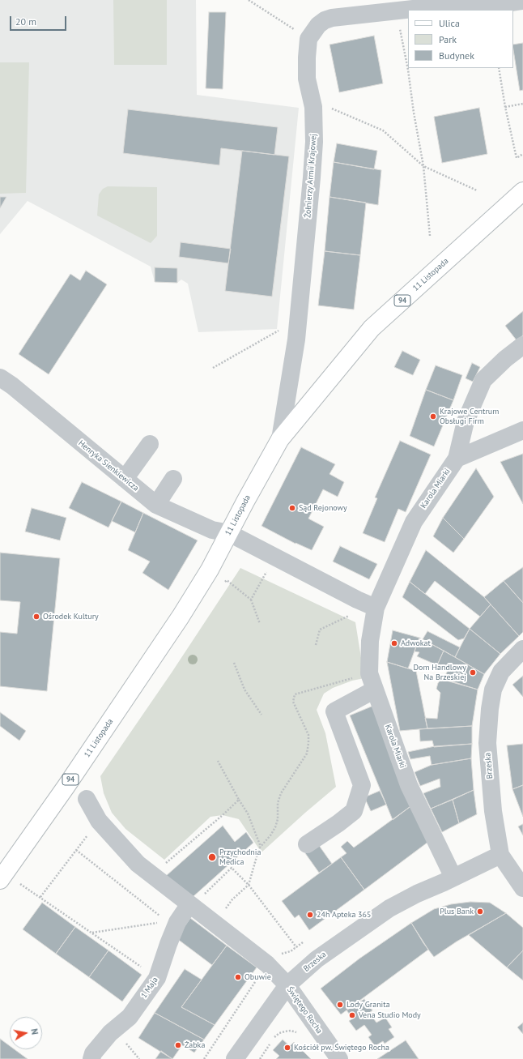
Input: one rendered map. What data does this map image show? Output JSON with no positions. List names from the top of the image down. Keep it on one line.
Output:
{"streets":{"main road":["11 Listopada","94"],"street":["Żołnierzy Armii Krajowej","Henryka Sienkiewicza","Karola Miarki","Brzeska","1 Maja","Świętego Rocha"]},"crossings":[["Żołnierzy Armii Krajowej","11 Listopada"],["11 Listopada","Henryka Sienkiewicza"],["Karola Miarki","Brzeska"],["Brzeska","Świętego Rocha"]],"places":["Krajowe Centrum Obsługi Firm","Sąd Rejonowy","Ośrodek Kultury","Adwokat","Dom Handlowy Na Brzeskiej","Przychodnia Medica","Plus Bank","24h Apteka 365","Obuwie","Lody Granita","Vena Studio Mody","Żabka","Kościół pw. Świętego Rocha"],"legend":["Ulica","Park","Budynek"],"scale_bar":"20 m","north":"right"}
